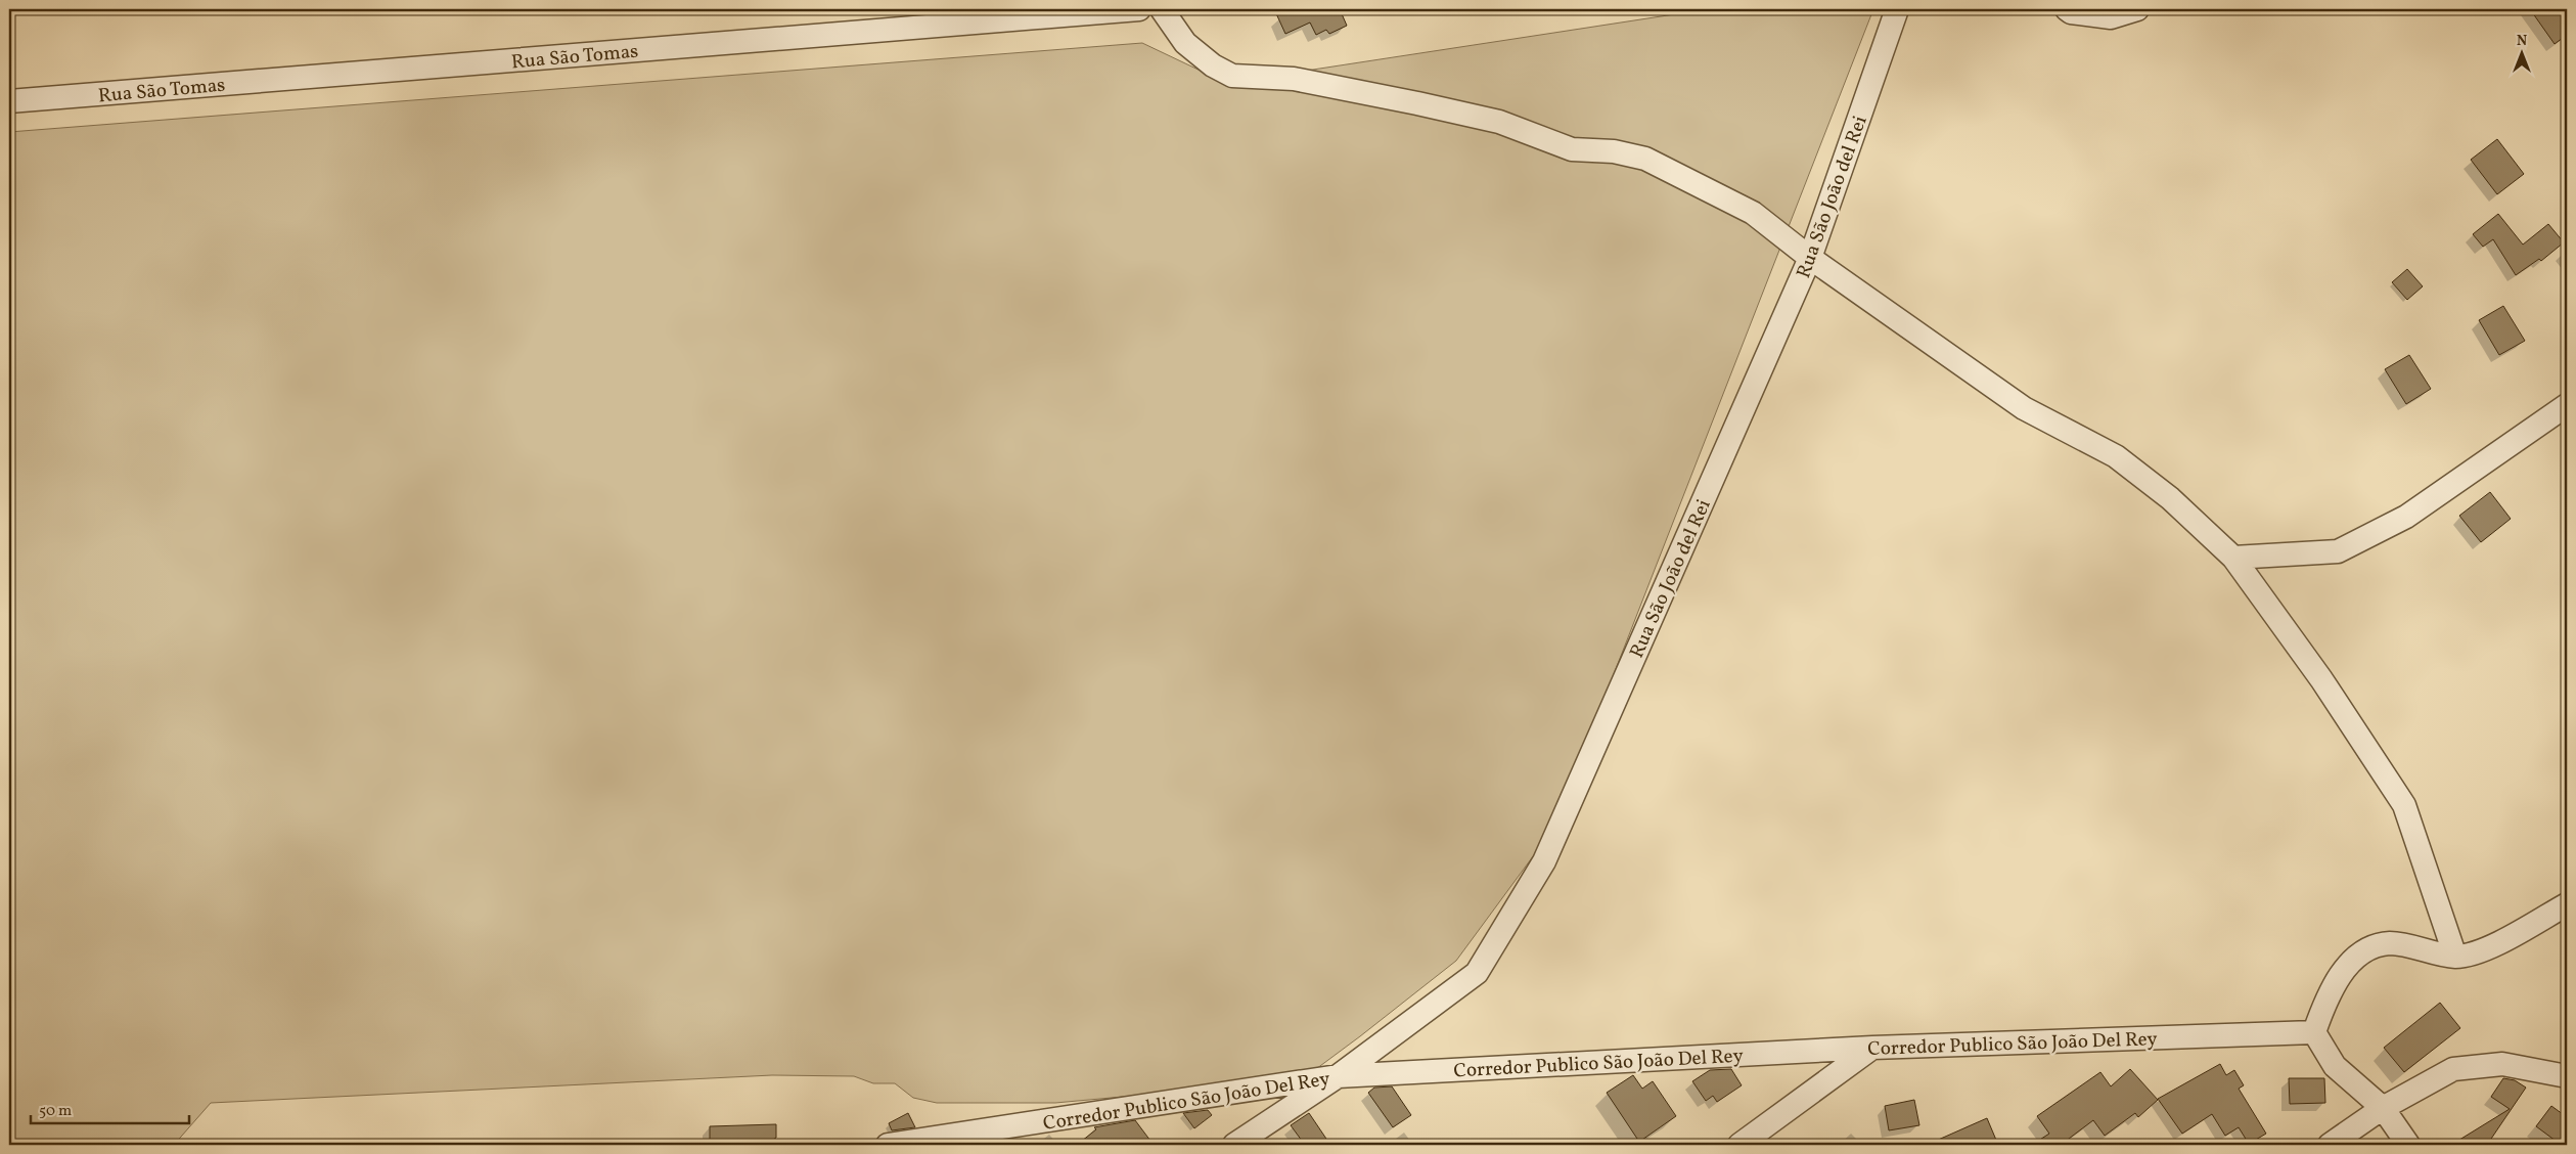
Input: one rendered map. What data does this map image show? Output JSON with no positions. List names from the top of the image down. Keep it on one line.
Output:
{"streets":{"street":["Rua São Tomas","Rua São João del Rei","Corredor Publico São João Del Rey"]},"crossings":[["Rua São João del Rei","Corredor Publico São João Del Rey"]],"scale_bar":"50 m","north":"top"}
